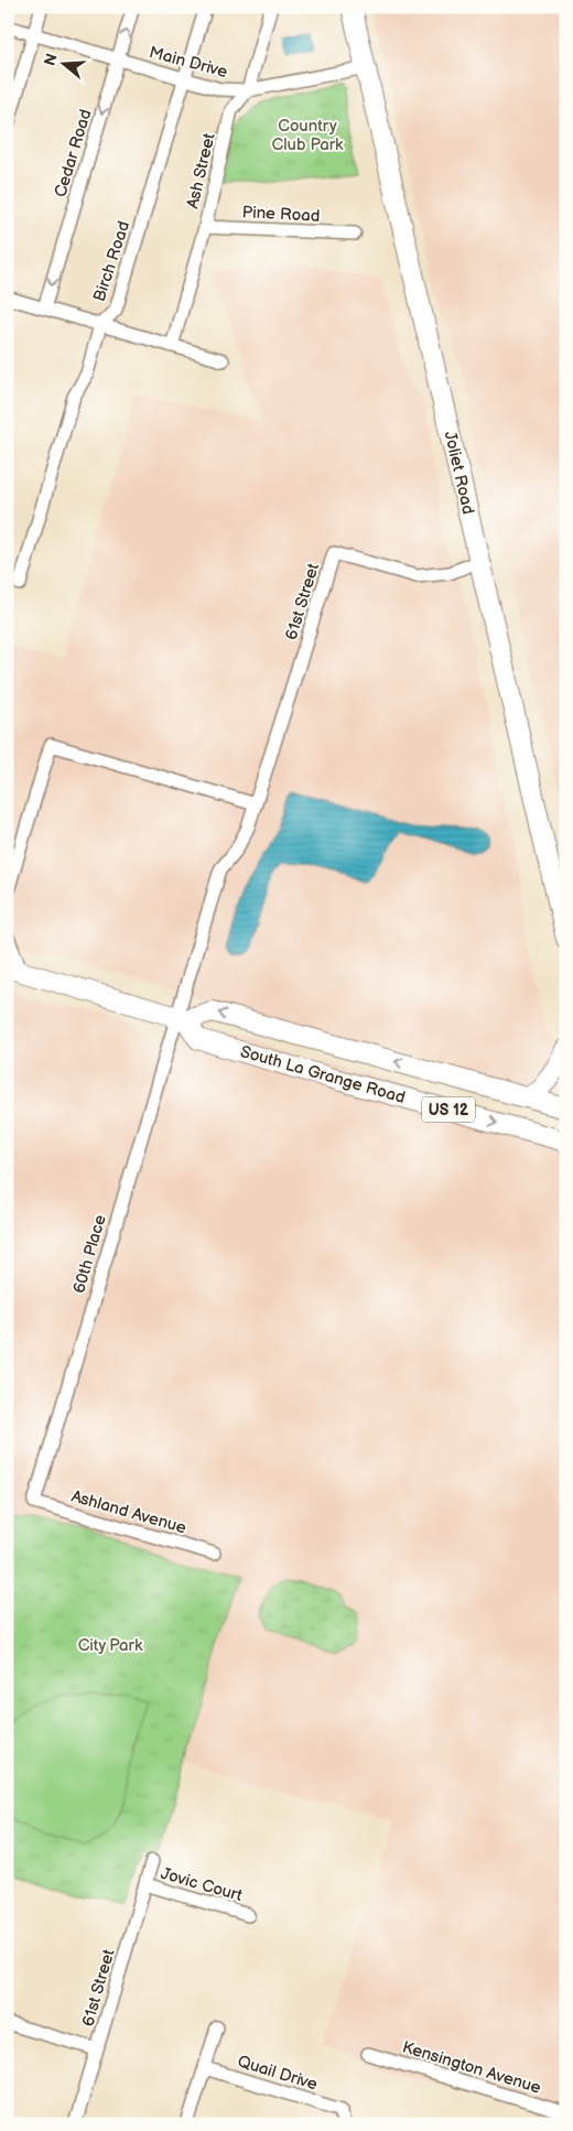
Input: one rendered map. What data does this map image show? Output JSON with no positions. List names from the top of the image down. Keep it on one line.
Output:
{"streets":{"main road":["Joliet Road","South La Grange Road","US 12"],"street":["Main Drive","Cedar Road","Ash Street","Pine Road","Birch Road","61st Street","60th Place","Ashland Avenue","Jovic Court","Kensington Avenue","Quail Drive"]},"crossings":[["Main Drive","Cedar Road"],["Main Drive","Ash Street"],["Main Drive","Birch Road"],["Main Drive","Joliet Road"],["Ash Street","Pine Road"],["Joliet Road","61st Street"],["61st Street","South La Grange Road"],["61st Street","60th Place"],["61st Street","Jovic Court"],["South La Grange Road","60th Place"],["60th Place","Ashland Avenue"]],"parks":["Country Club Park","City Park"],"north":"left"}
